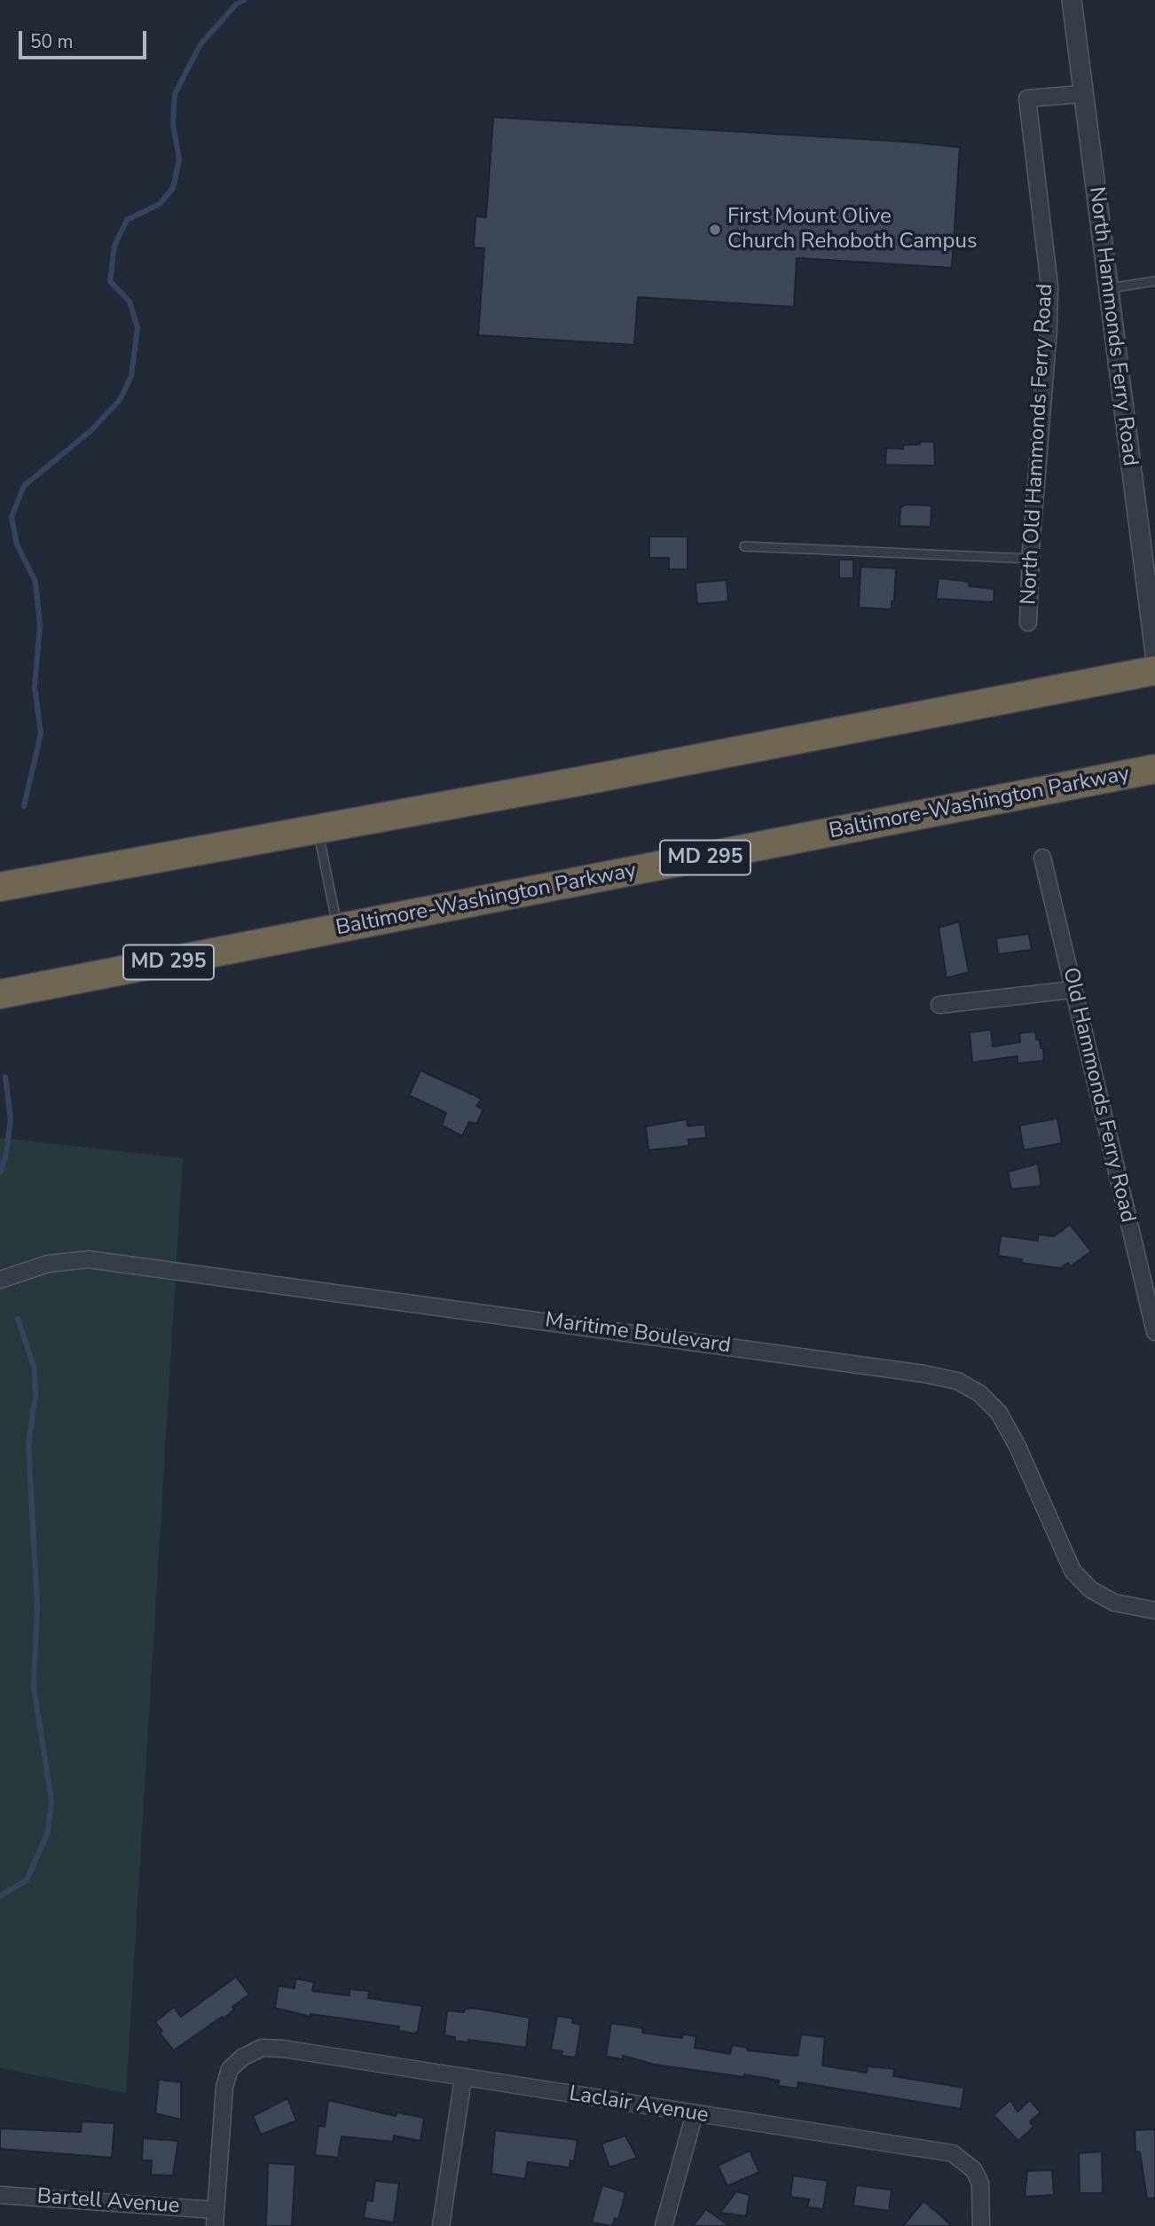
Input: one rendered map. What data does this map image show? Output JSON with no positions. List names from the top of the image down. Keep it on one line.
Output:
{"streets":{"highway":["Baltimore-Washington Parkway","MD 295"],"street":["North Hammonds Ferry Road","North Old Hammonds Ferry Road","Old Hammonds Ferry Road","Maritime Boulevard","Laclair Avenue","Bartell Avenue"]},"crossings":[["North Hammonds Ferry Road","North Old Hammonds Ferry Road"],["Laclair Avenue","Bartell Avenue"]],"places":["First Mount Olive Church Rehoboth Campus"],"scale_bar":"50 m"}
